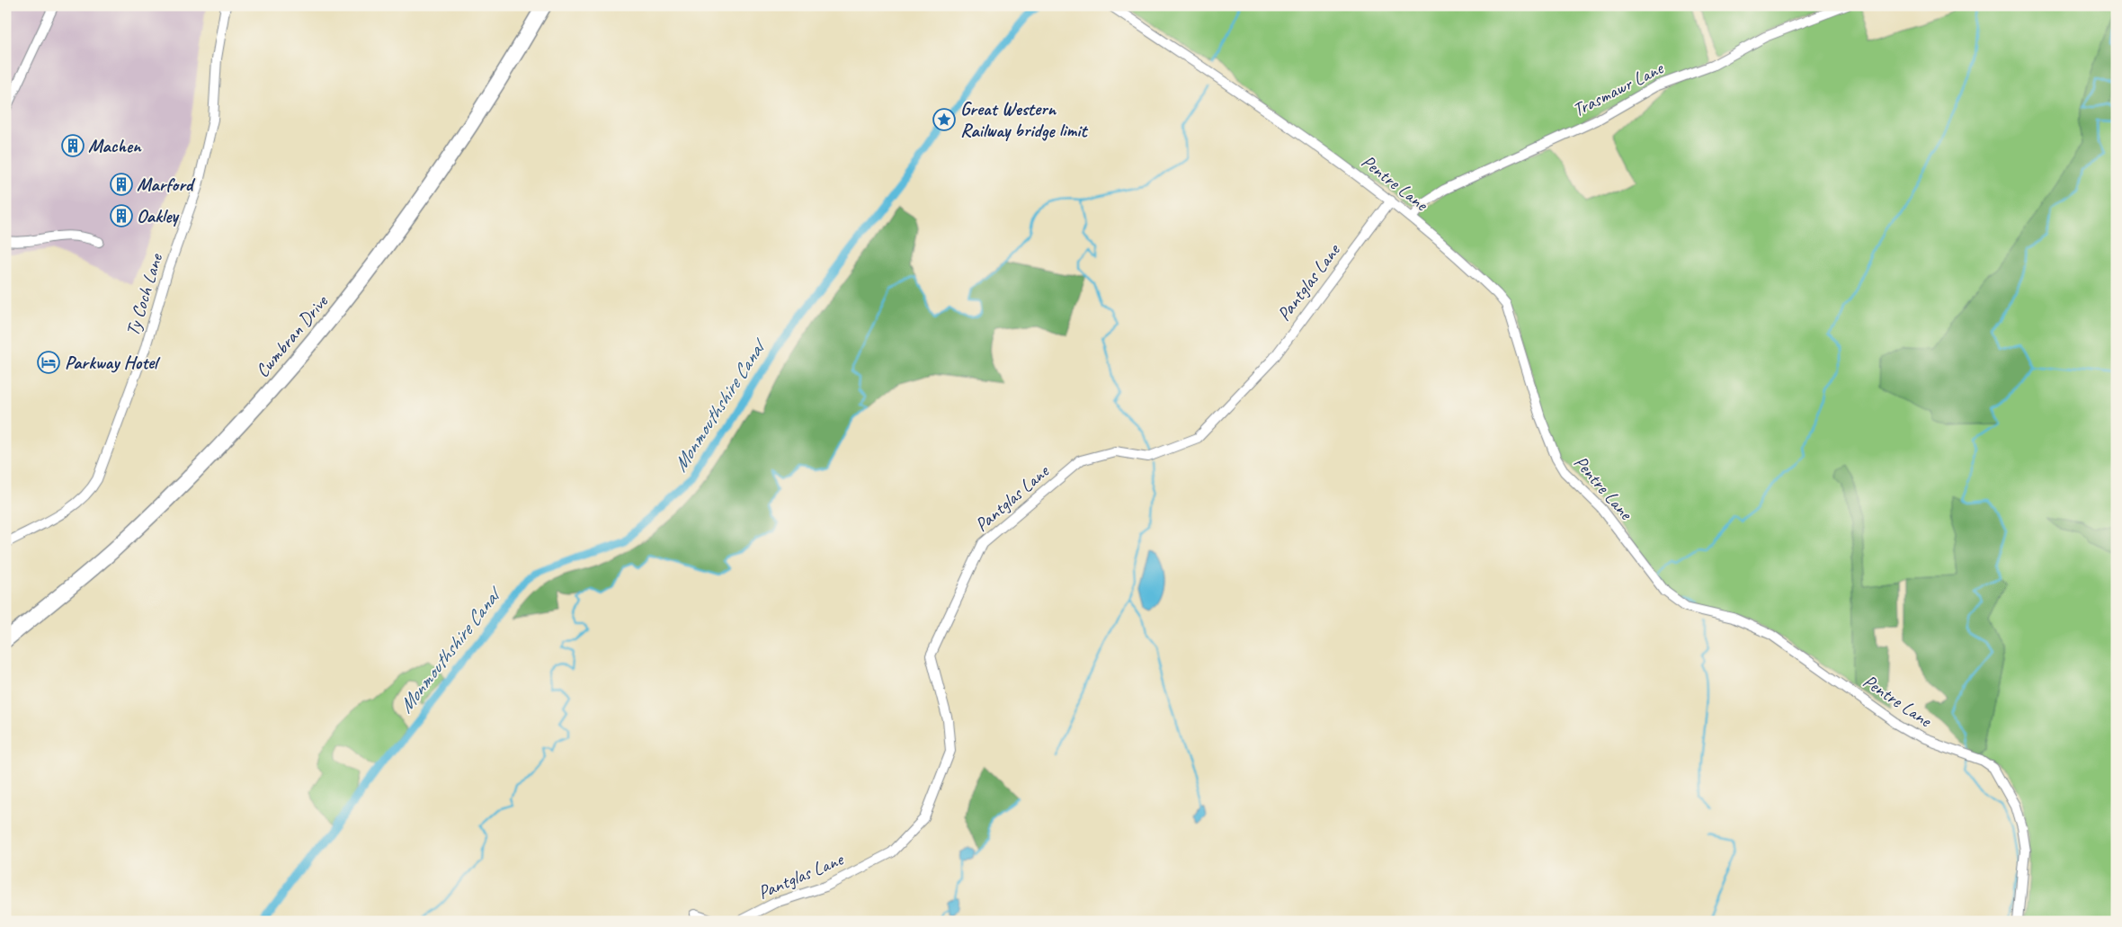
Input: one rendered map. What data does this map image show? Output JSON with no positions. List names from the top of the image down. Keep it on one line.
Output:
{"streets":{"main road":["Cwmbran Drive"],"street":["Trasmawr Lane","Pentre Lane","Pantglas Lane","Ty Coch Lane"]},"crossings":[["Trasmawr Lane","Pentre Lane"],["Pentre Lane","Pantglas Lane"]],"water":["Monmouthshire Canal"],"places":{"place":["Great Western Railway bridge limit"],"building":["Machen","Marford","Oakley"],"hotel":["Parkway Hotel"]}}
